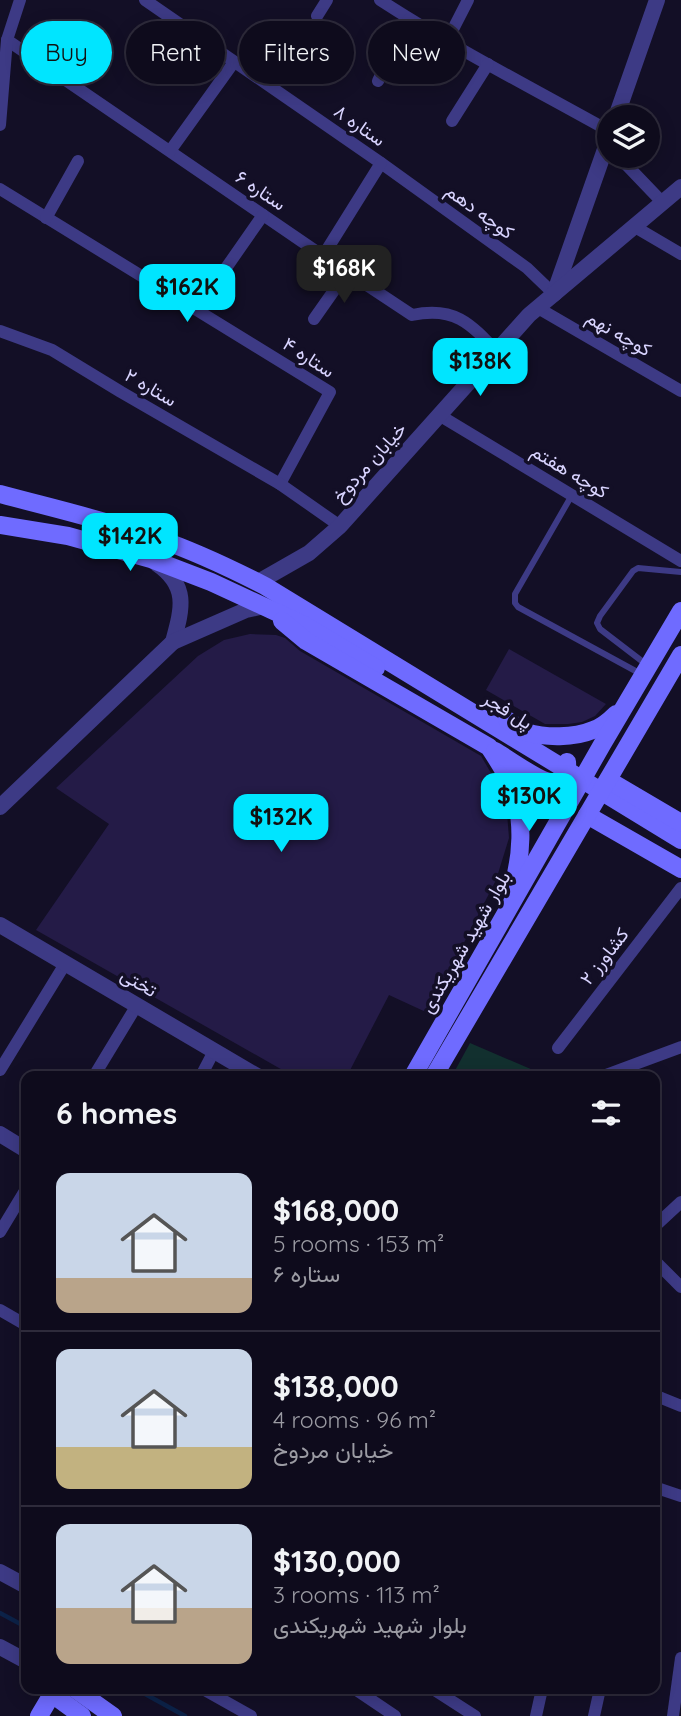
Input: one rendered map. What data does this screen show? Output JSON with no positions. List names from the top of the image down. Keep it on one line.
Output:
{"streets":{"main road":["پل فجر","بلوار شهید شهریکندی"],"street":["ستاره ۸","ستاره ۶","کوچه دهم","کوچه نهم","ستاره ۴","ستاره ۲","خیابان مردوخ","کوچه هفتم","کشاورز ۲","تختی"]},"crossings":[["ستاره ۸","کوچه دهم"],["ستاره ۶","خیابان مردوخ"],["کوچه دهم","خیابان مردوخ"],["کوچه نهم","خیابان مردوخ"],["ستاره ۴","ستاره ۲"],["ستاره ۲","خیابان مردوخ"],["خیابان مردوخ","کوچه هفتم"]],"page":{"chip":["Buy","Rent","Filters","New"],"price":["$168K","$162K","$138K","$142K","$130K","$132K"],"heading":"6 homes","list":[{"name":"$168,000","note":"5 rooms · 153 m² · ستاره ۶"},{"name":"$138,000","note":"4 rooms · 96 m² · خیابان مردوخ"},{"name":"$130,000","note":"3 rooms · 113 m² · بلوار شهید شهریکندی"}]}}
